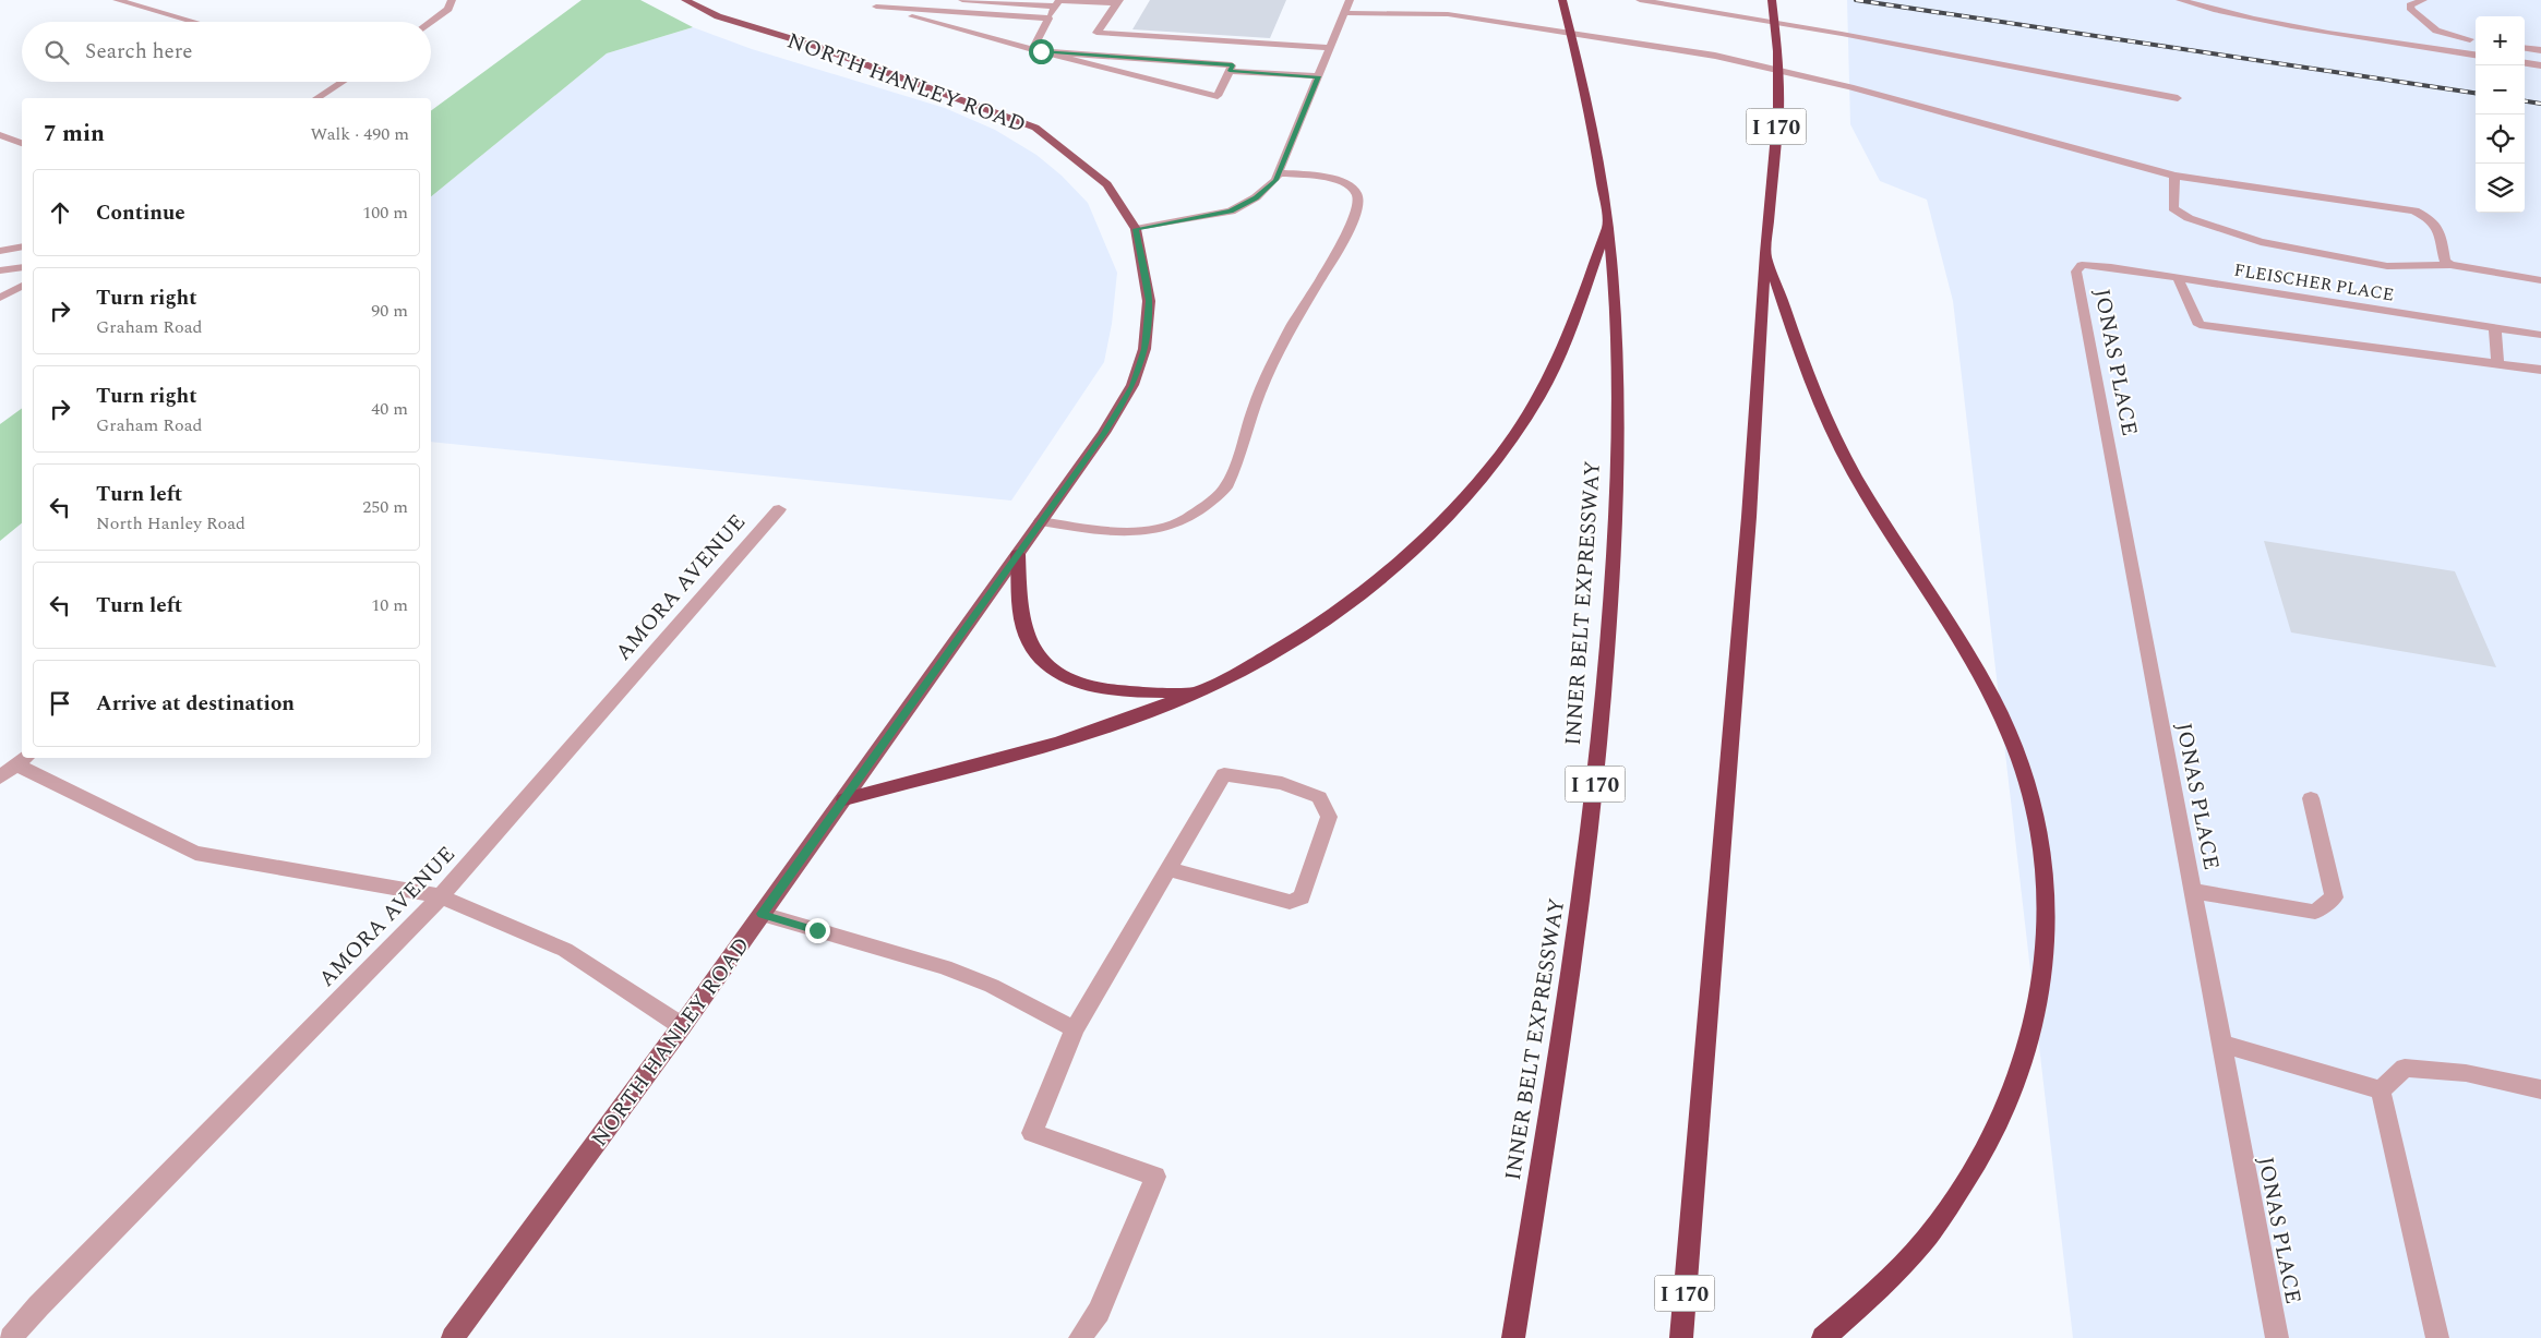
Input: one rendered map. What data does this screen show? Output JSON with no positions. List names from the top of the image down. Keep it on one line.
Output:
{"streets":{"highway":["I 170","INNER BELT EXPRESSWAY"],"main road":["NORTH HANLEY ROAD"],"street":["FLEISCHER PLACE","JONAS PLACE","AMORA AVENUE"]},"crossings":[["FLEISCHER PLACE","JONAS PLACE"]],"page":{"map_buttons":["+","−"],"search":"Search here","heading":["7 min","Walk · 490 m"],"list":[["Continue","100 m"],["Turn right","Graham Road","90 m"],["Turn right","Graham Road","40 m"],["Turn left","North Hanley Road","250 m"],["Turn left","10 m"],"Arrive at destination"]}}
